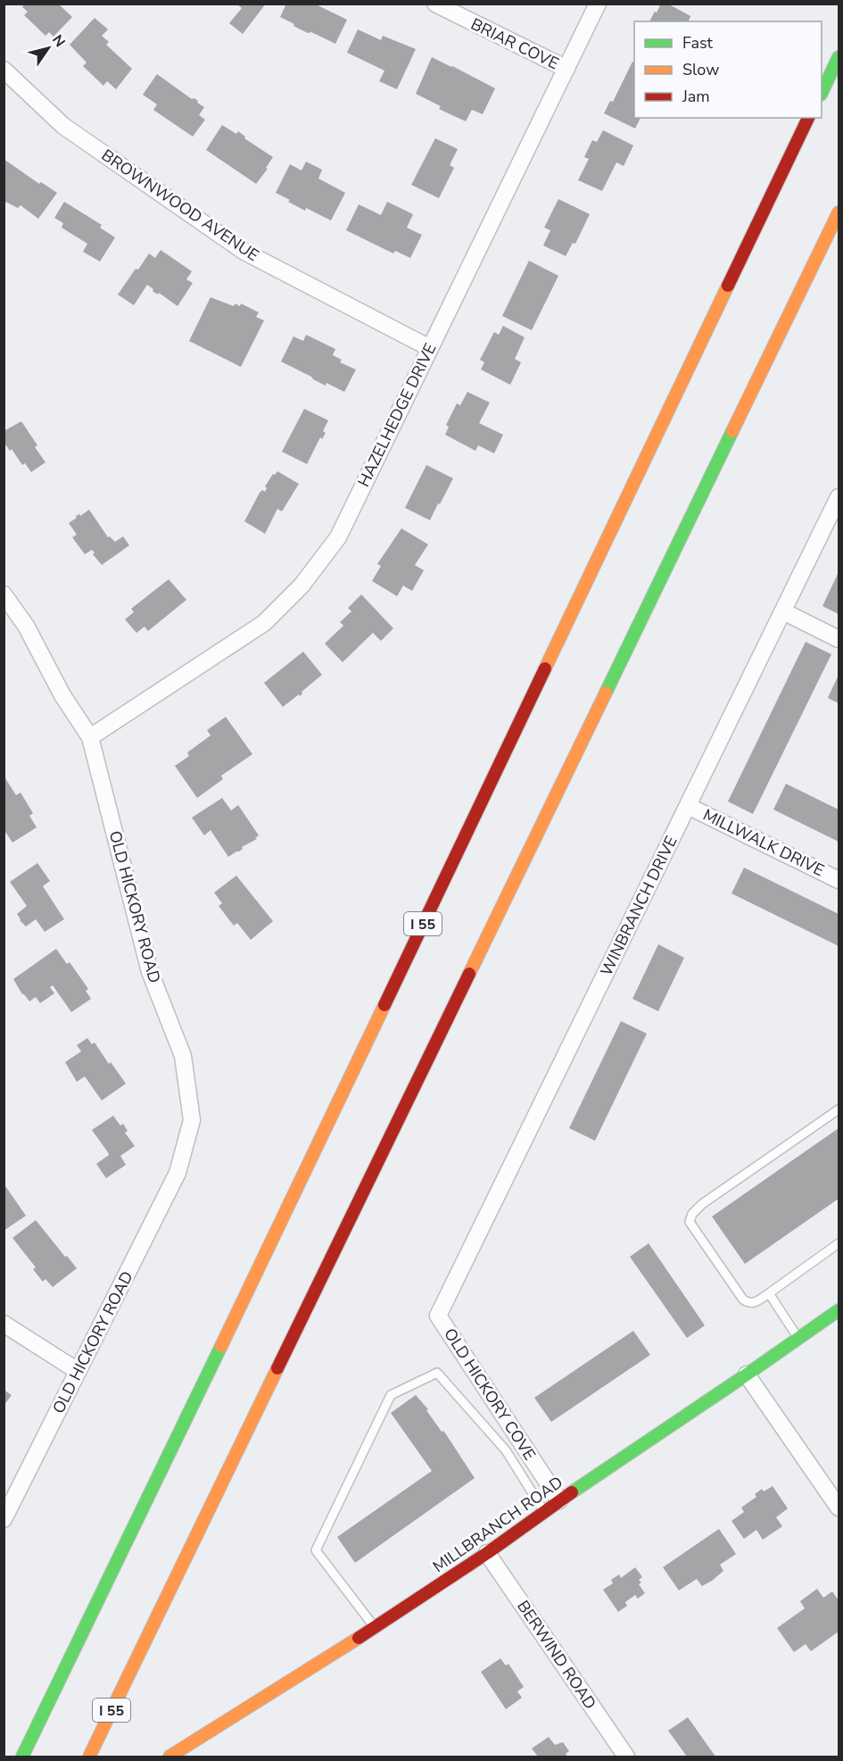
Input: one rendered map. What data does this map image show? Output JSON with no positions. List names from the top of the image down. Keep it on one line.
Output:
{"streets":{"main road":["I 55","MILLBRANCH ROAD"],"street":["BRIAR COVE","BROWNWOOD AVENUE","HAZELHEDGE DRIVE","MILLWALK DRIVE","WINBRANCH DRIVE","OLD HICKORY ROAD","OLD HICKORY COVE","BERWIND ROAD"]},"crossings":[["BRIAR COVE","HAZELHEDGE DRIVE"],["BROWNWOOD AVENUE","HAZELHEDGE DRIVE"],["HAZELHEDGE DRIVE","OLD HICKORY ROAD"],["MILLWALK DRIVE","WINBRANCH DRIVE"],["WINBRANCH DRIVE","OLD HICKORY COVE"],["OLD HICKORY COVE","MILLBRANCH ROAD"],["MILLBRANCH ROAD","BERWIND ROAD"]],"legend":["Fast","Slow","Jam"],"north":"top right"}
